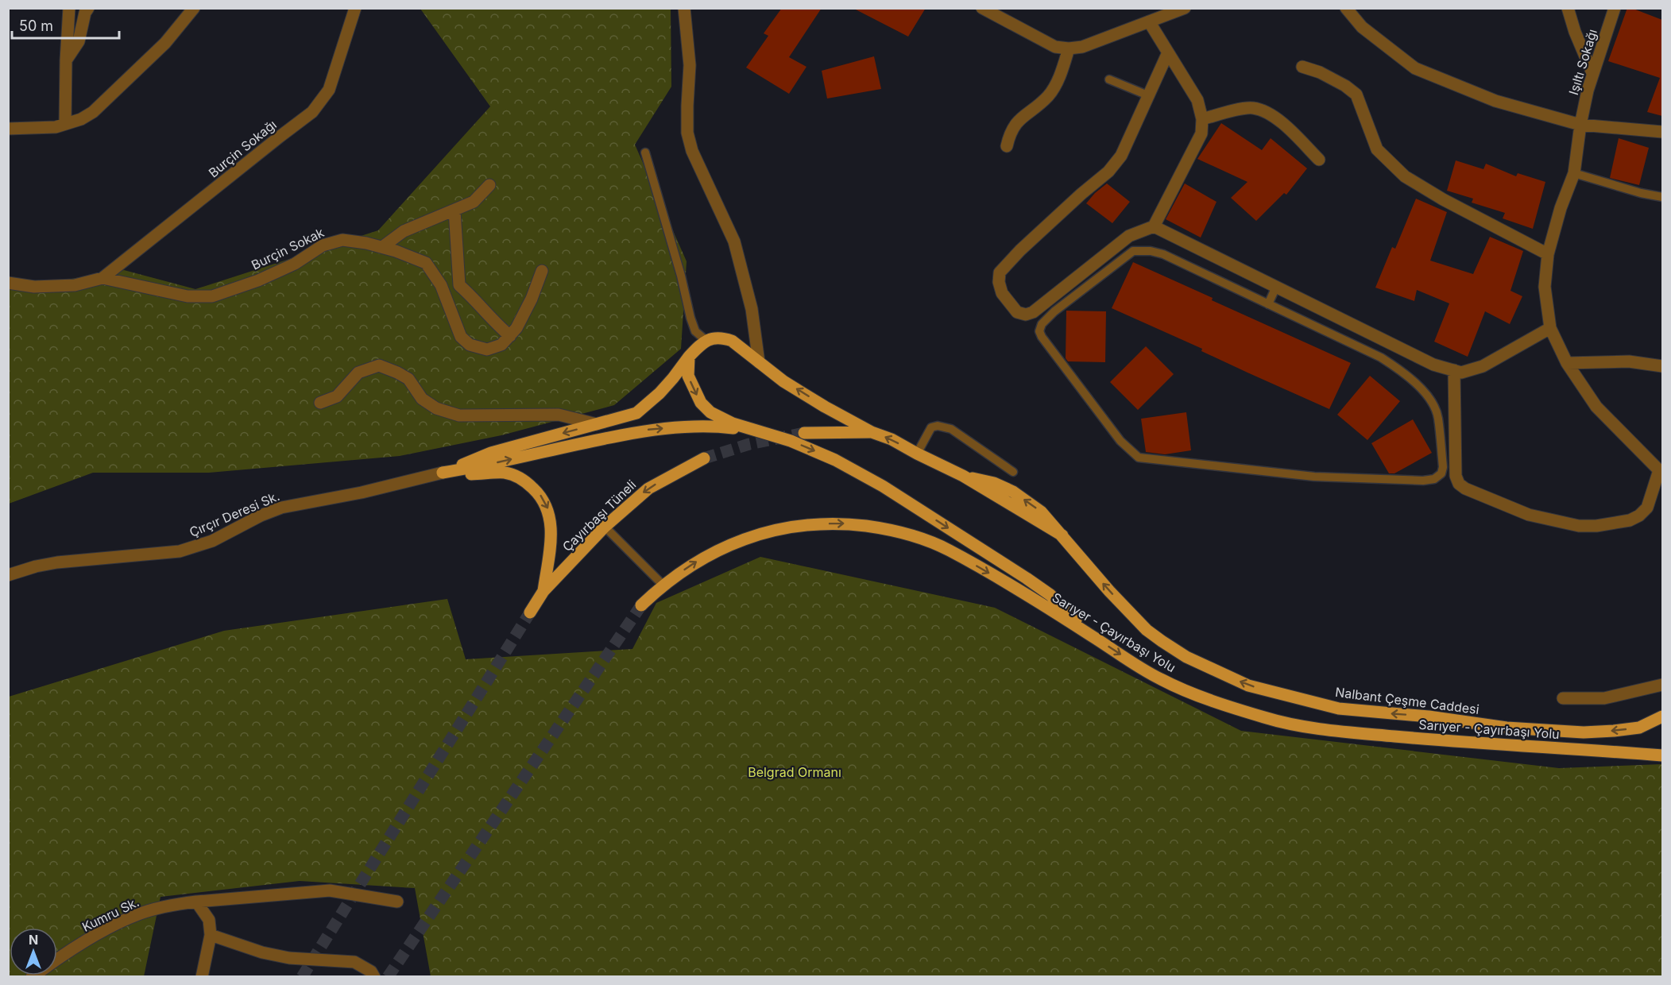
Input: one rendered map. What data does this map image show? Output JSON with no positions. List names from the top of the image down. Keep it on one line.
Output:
{"streets":{"main road":["Çayırbaşı Tüneli","Sarıyer - Çayırbaşı Yolu","Nalbant Çeşme Caddesi"],"street":["Işıltı Sokağı","Burçin Sokağı","Burçin Sokak","Çırçır Deresi Sk.","Kumru Sk."]},"crossings":[["Burçin Sokağı","Burçin Sokak"]],"parks":["Belgrad Ormanı"],"scale_bar":"50 m","north":"top"}
